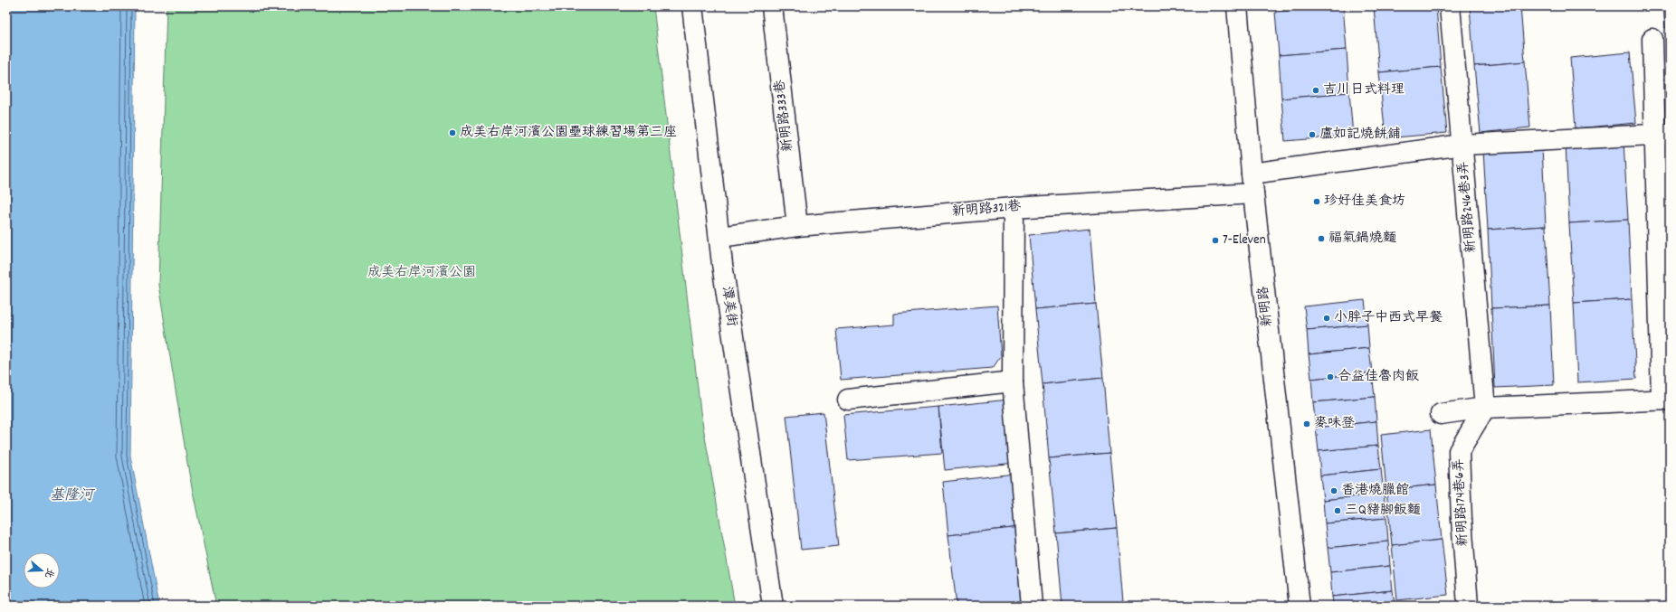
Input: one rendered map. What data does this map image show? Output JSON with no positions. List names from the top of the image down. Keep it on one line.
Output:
{"streets":{"street":["新明路333巷","新明路246巷3弄","新明路321巷","潭美街","新明路","新明路174巷6弄"]},"crossings":[["新明路333巷","新明路321巷"],["新明路246巷3弄","新明路174巷6弄"],["新明路321巷","潭美街"],["新明路321巷","新明路"]],"water":["基隆河"],"parks":["成美右岸河濱公園"],"places":["吉川日式料理","成美右岸河濱公園壘球練習場第三座","盧如記燒餅舖","珍好佳美食坊","福氣鍋燒麵","7-Eleven","小胖子中西式早餐","合益佳魯肉飯","麥味登","香港燒臘館","三Q豬腳飯麵"],"north":"right"}
